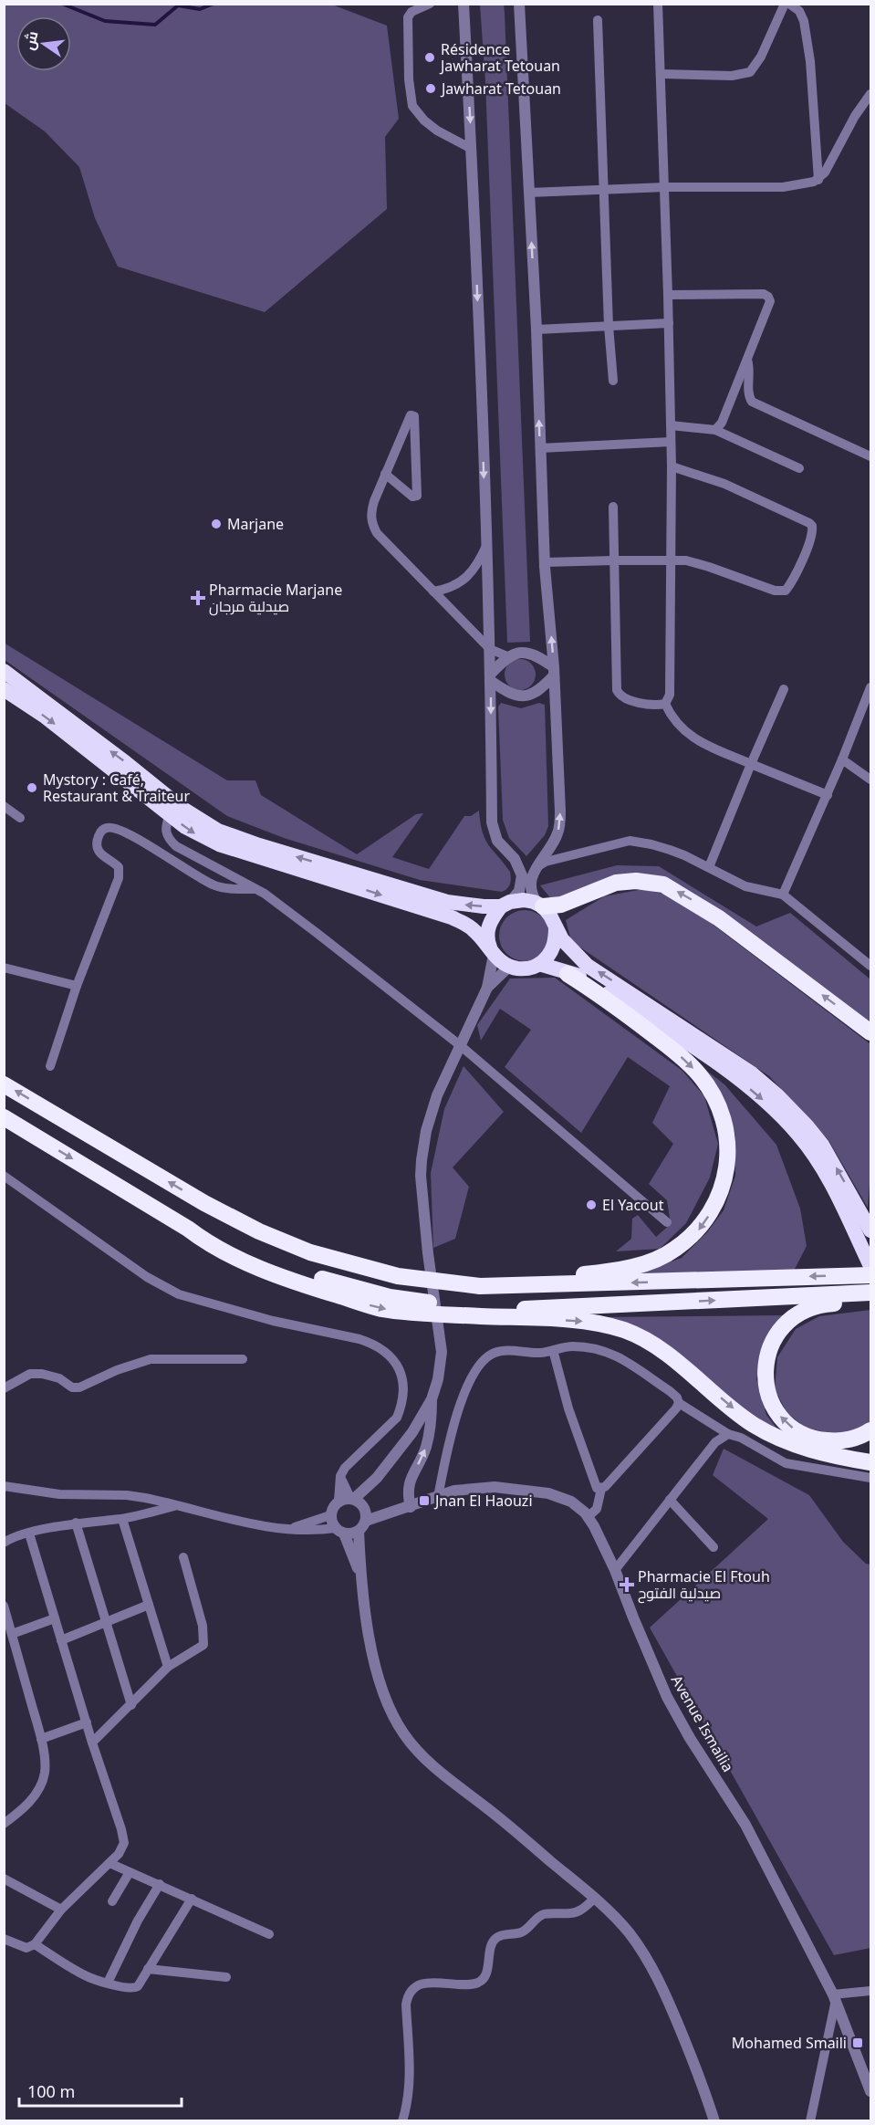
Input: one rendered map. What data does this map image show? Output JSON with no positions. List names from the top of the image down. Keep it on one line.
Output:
{"streets":{"street":["Avenue Ismailia"]},"places":{"other":["Résidence Jawharat Tetouan","Jawharat Tetouan","Marjane","Mystory : Café, Restaurant & Traiteur","El Yacout"],"health":["Pharmacie Marjane صيدلية مرجان","Pharmacie El Ftouh صيدلية الفتوح"],"transit":["Jnan El Haouzi","Mohamed Smaili"]},"scale_bar":"100 m","north":"left"}
